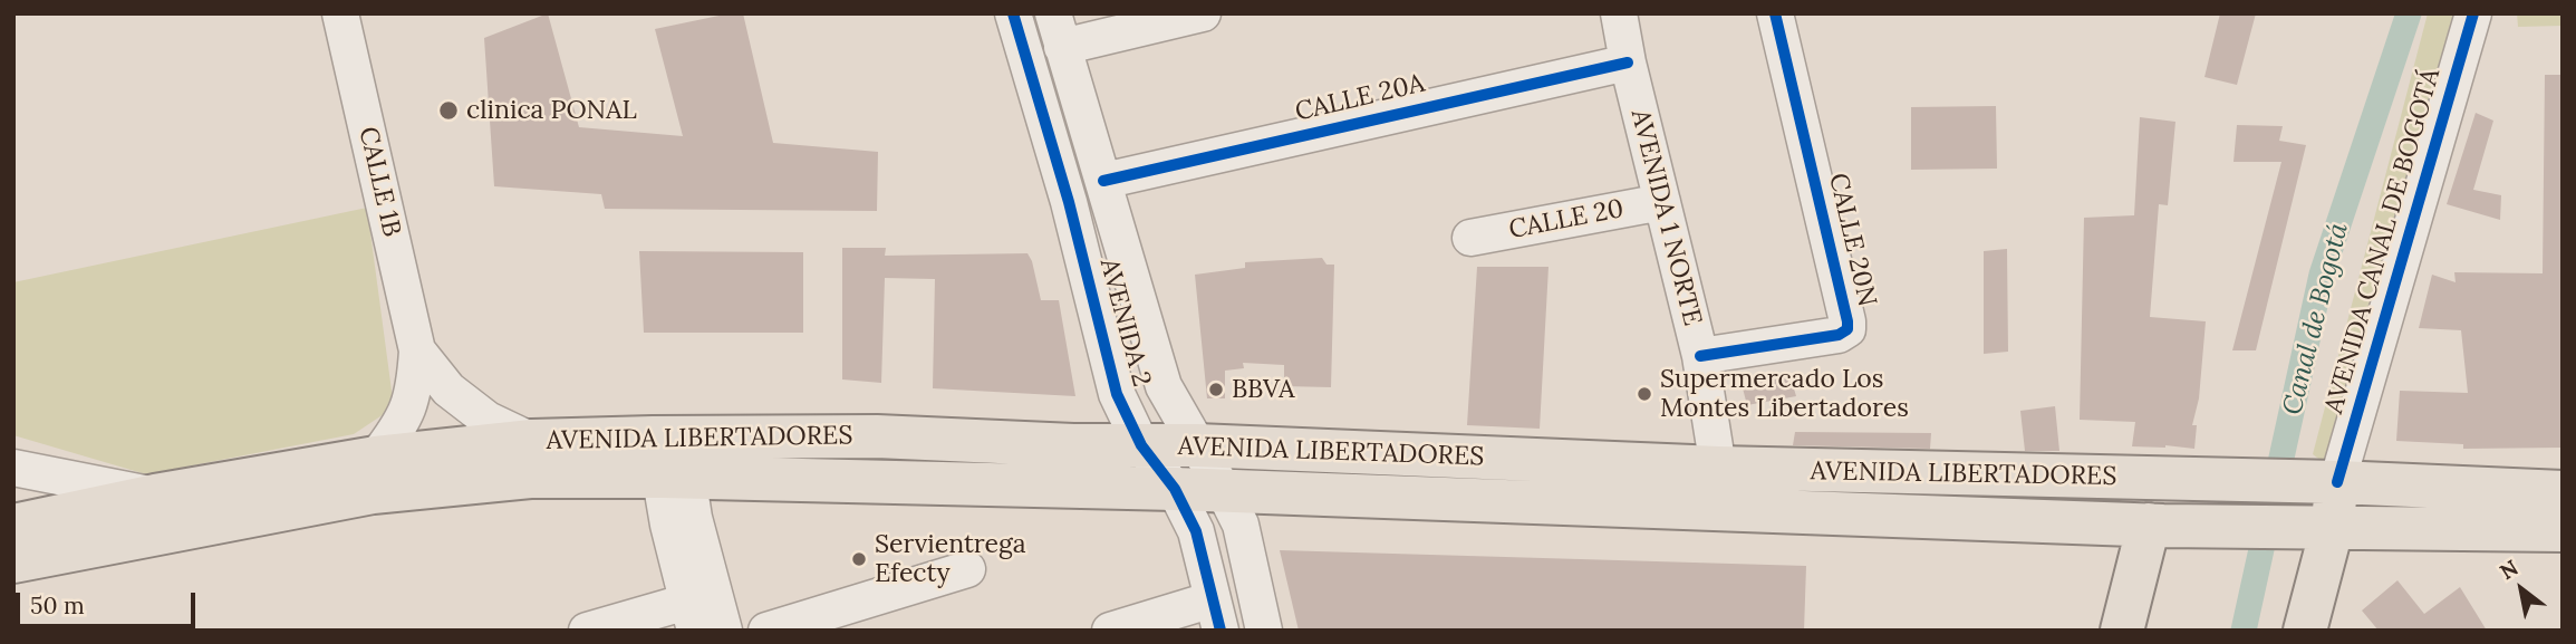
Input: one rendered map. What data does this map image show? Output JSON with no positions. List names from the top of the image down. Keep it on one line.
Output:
{"streets":{"main road":["AVENIDA CANAL DE BOGOTÁ","AVENIDA LIBERTADORES"],"street":["CALLE 20A","CALLE 1B","AVENIDA 1 NORTE","CALLE 20","CALLE 20N","AVENIDA 2"]},"crossings":[["CALLE 20A","AVENIDA 1 NORTE"],["CALLE 20A","AVENIDA 2"],["CALLE 1B","AVENIDA LIBERTADORES"],["AVENIDA 1 NORTE","CALLE 20"],["AVENIDA 1 NORTE","CALLE 20N"],["AVENIDA 1 NORTE","AVENIDA LIBERTADORES"],["AVENIDA CANAL DE BOGOTÁ","AVENIDA LIBERTADORES"],["AVENIDA 2","AVENIDA LIBERTADORES"]],"water":["Canal de Bogotá"],"places":["clinica PONAL","BBVA","Supermercado Los Montes Libertadores","Servientrega Efecty"],"scale_bar":"50 m","north":"top left"}
